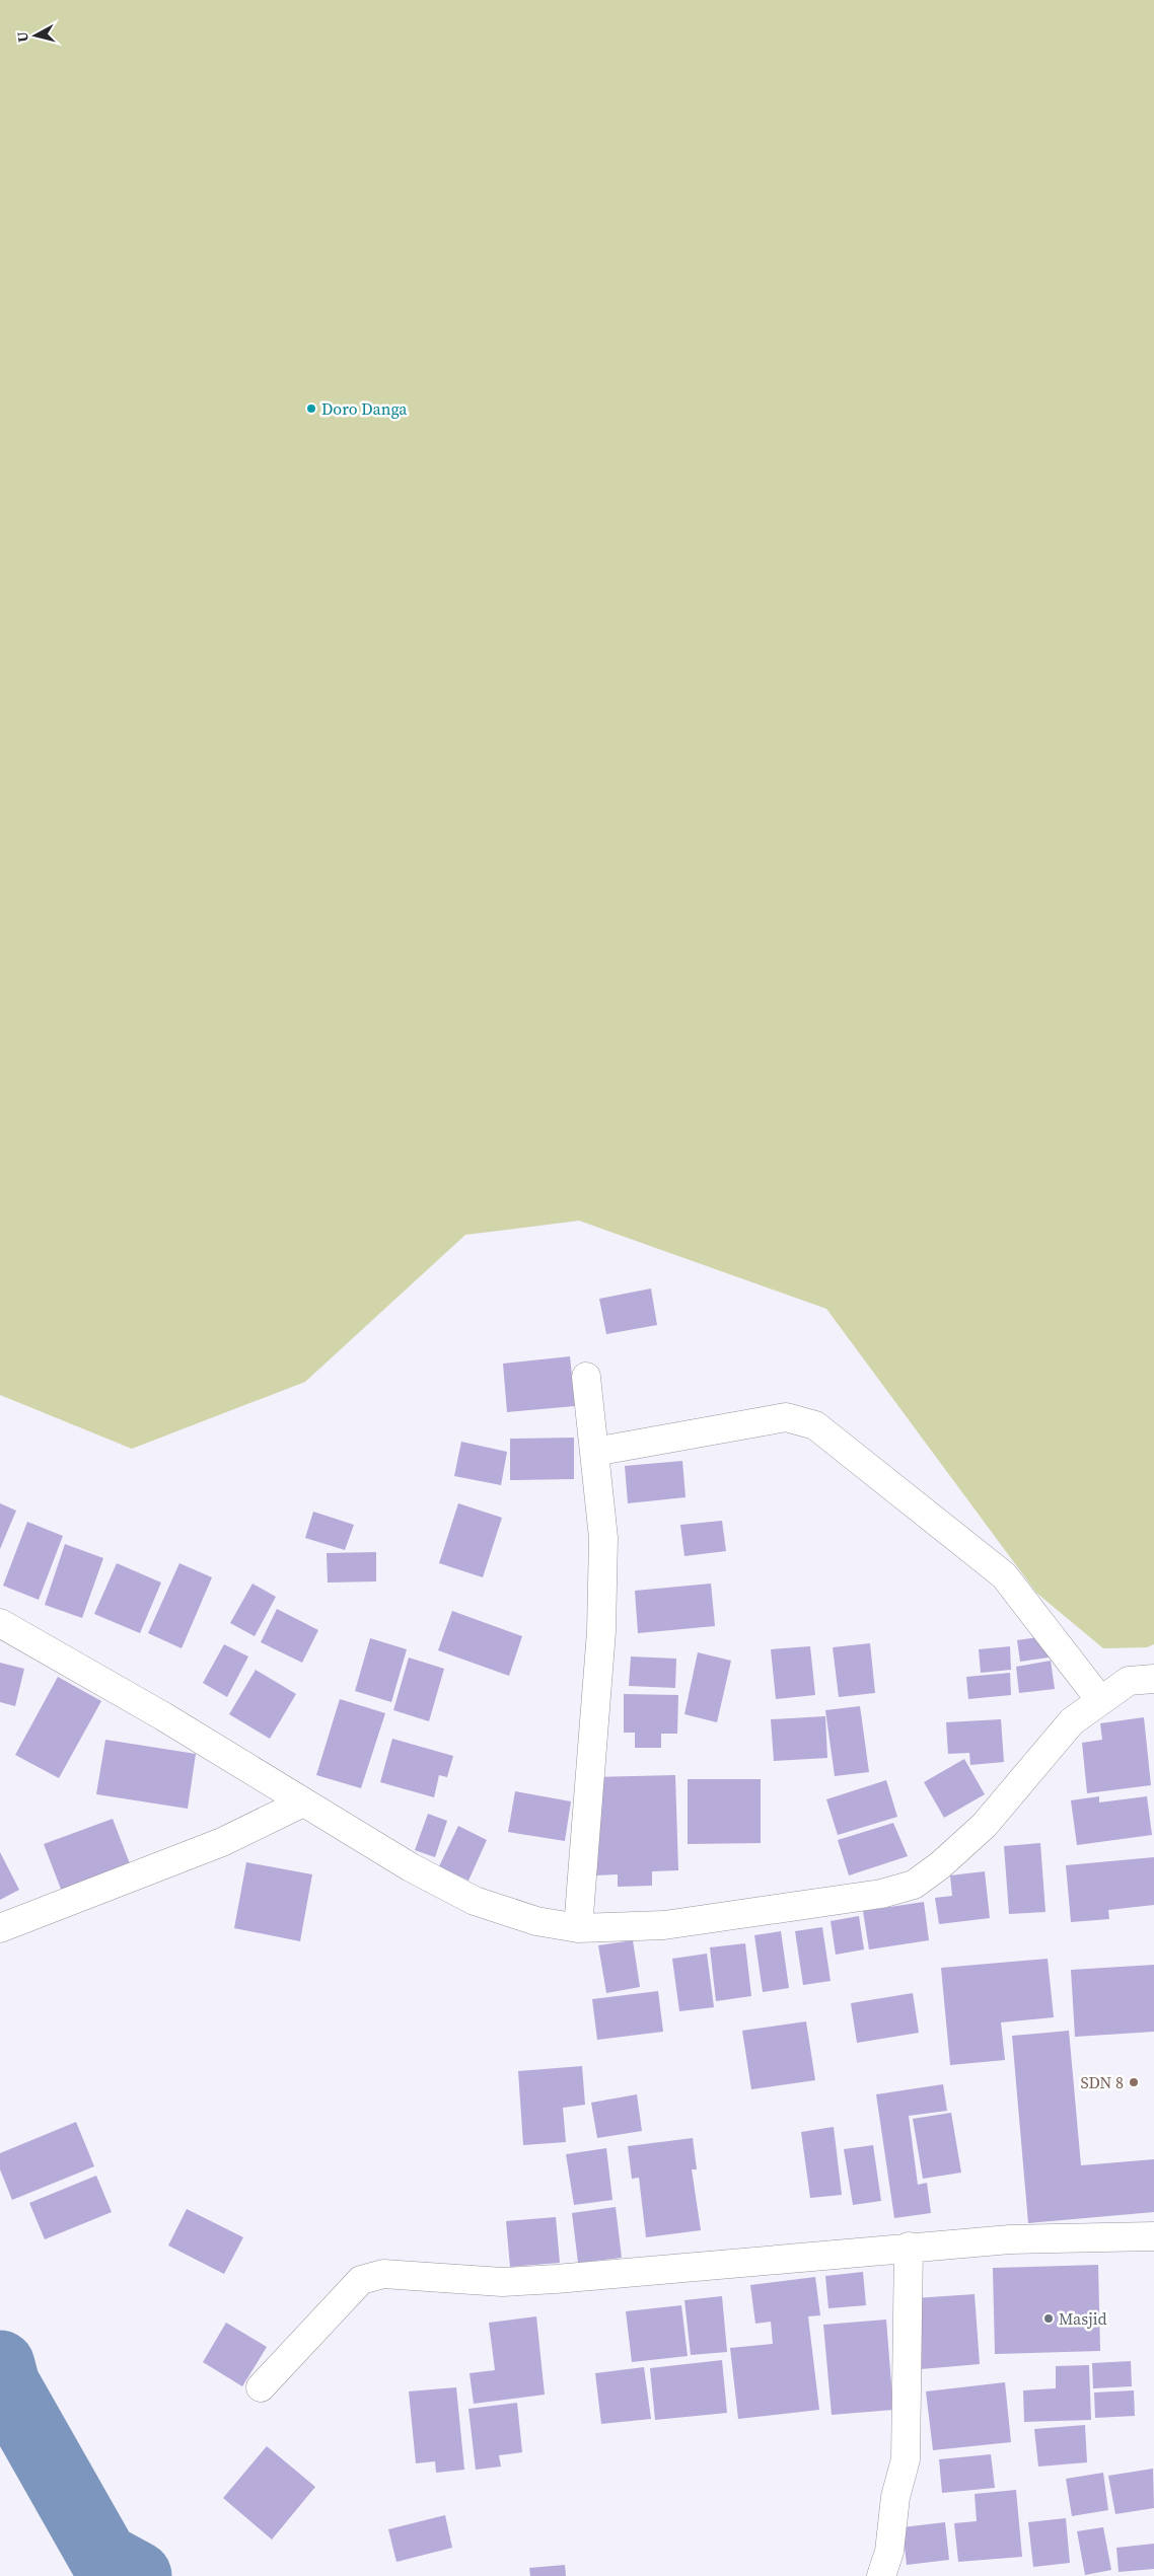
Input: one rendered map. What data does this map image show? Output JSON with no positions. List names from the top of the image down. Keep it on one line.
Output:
{"places":["Doro Danga","SDN 8","Masjid"],"north":"left"}
